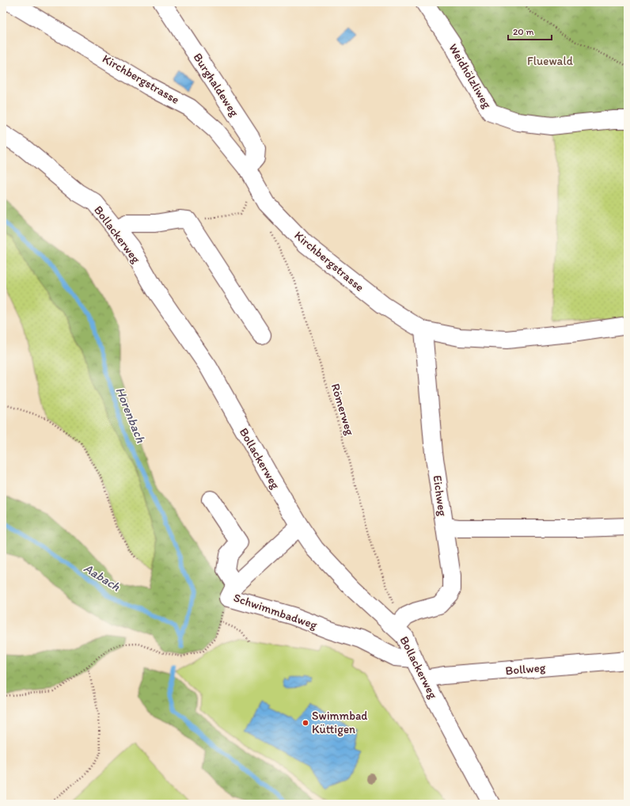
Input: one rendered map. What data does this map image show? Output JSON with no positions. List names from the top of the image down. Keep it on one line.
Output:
{"streets":{"street":["Weidhölzliweg","Kirchbergstrasse","Burghaldeweg","Bollackerweg","Eichweg","Schwimmbadweg","Bollweg"],"path":["Römerweg"]},"crossings":[["Kirchbergstrasse","Burghaldeweg"],["Kirchbergstrasse","Eichweg"],["Bollackerweg","Römerweg"],["Bollackerweg","Eichweg"],["Bollackerweg","Schwimmbadweg"],["Bollackerweg","Bollweg"],["Römerweg","Eichweg"]],"water":["Horenbach","Aabach"],"parks":["Fluewald"],"places":["Swimmbad Küttigen"],"scale_bar":"20 m"}
